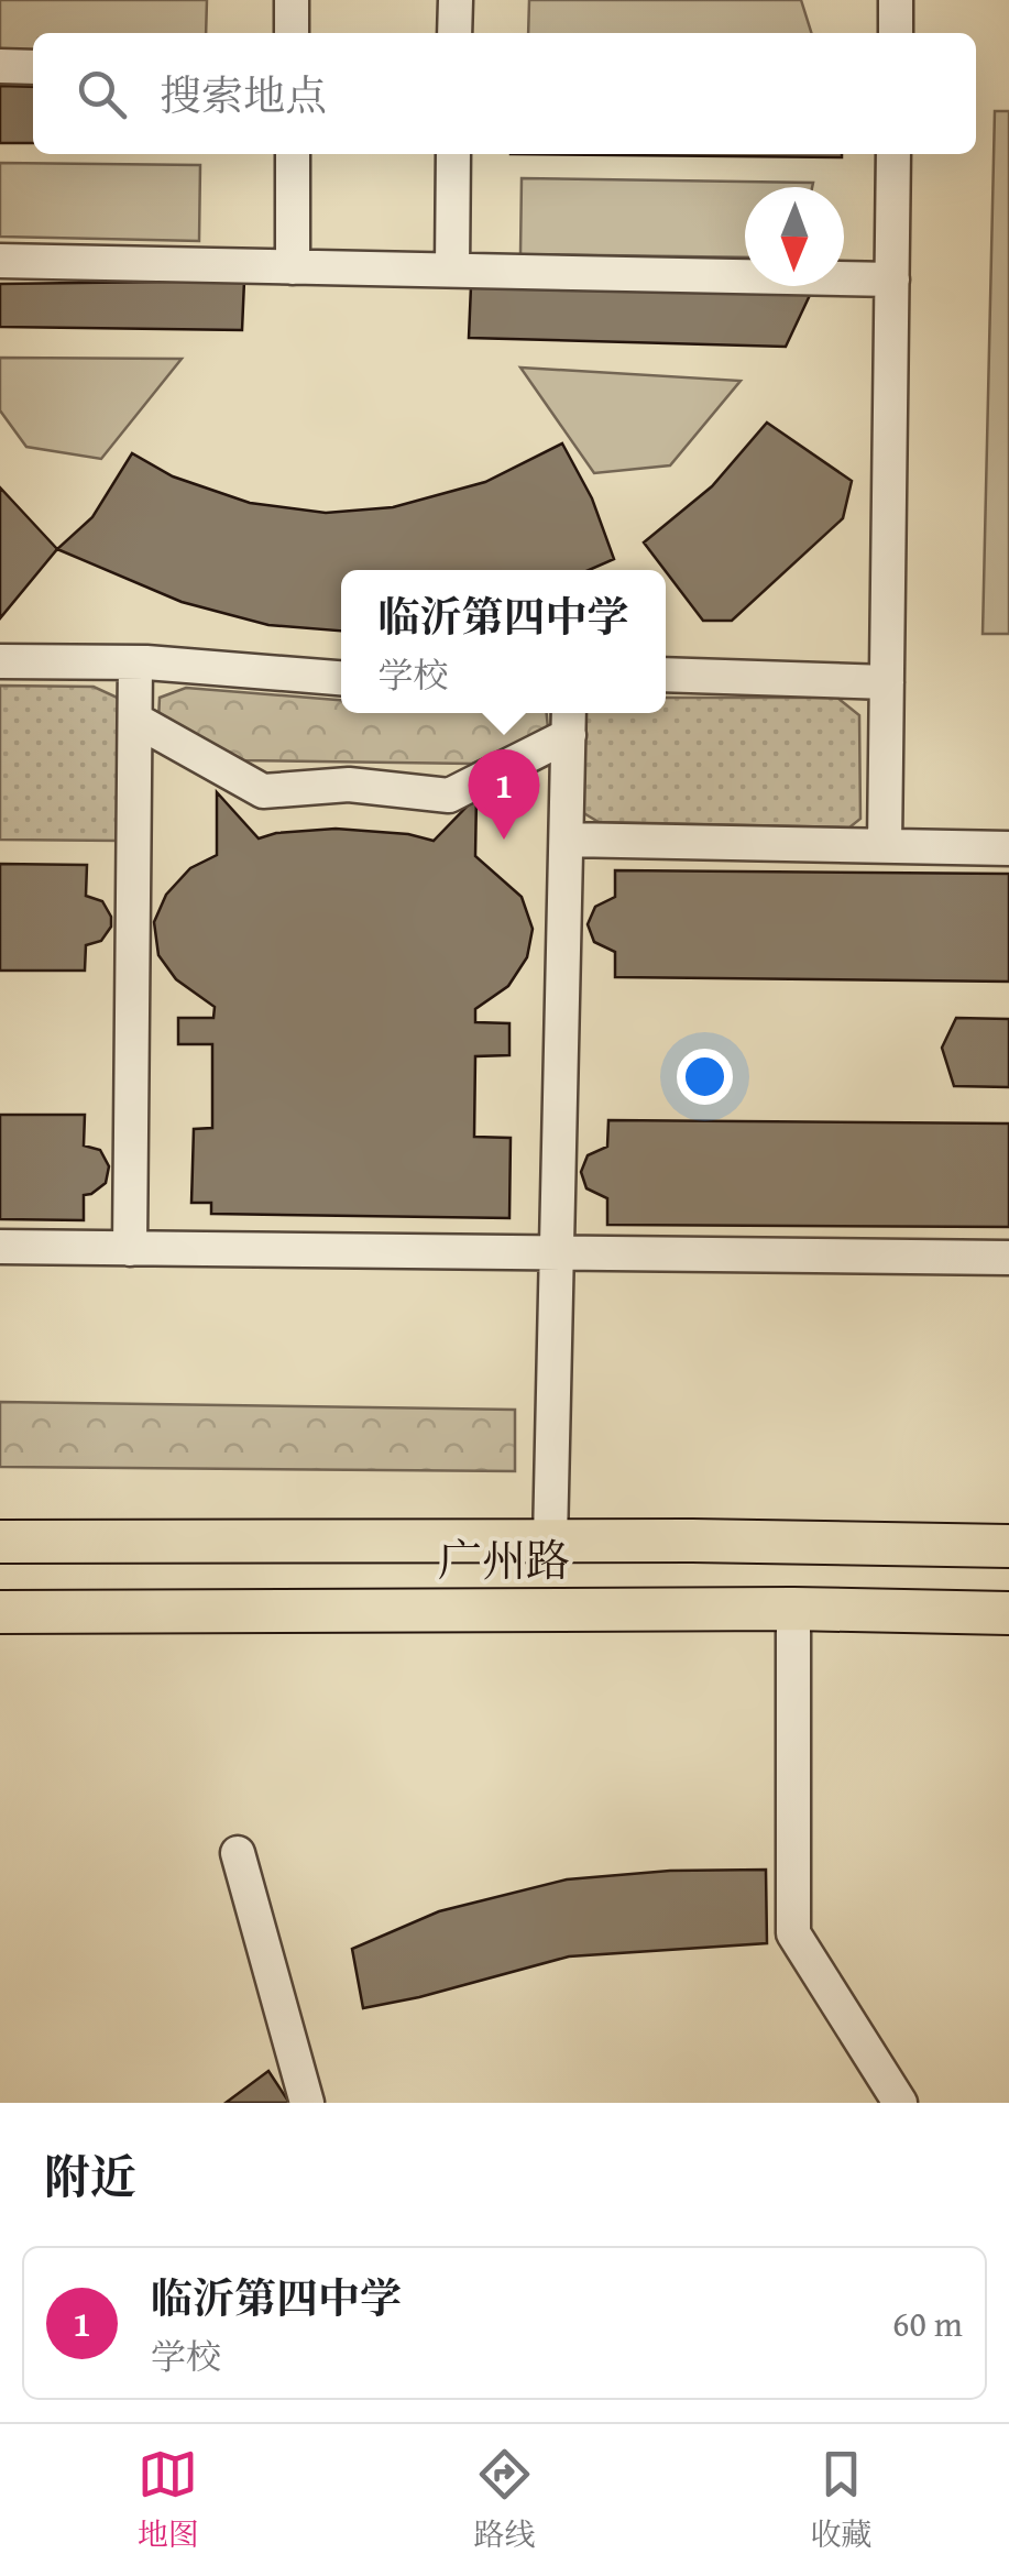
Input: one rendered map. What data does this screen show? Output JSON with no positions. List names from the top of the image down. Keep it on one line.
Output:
{"streets":{"main road":["广州路"]},"north":"bottom","page":{"search":"搜索地点","popup":["临沂第四中学","学校"],"pins":"1","heading":"附近","list":[{"mark":"1","name":"临沂第四中学","note":"学校","value":"60 m"}],"nav":["地图","路线","收藏"]}}
